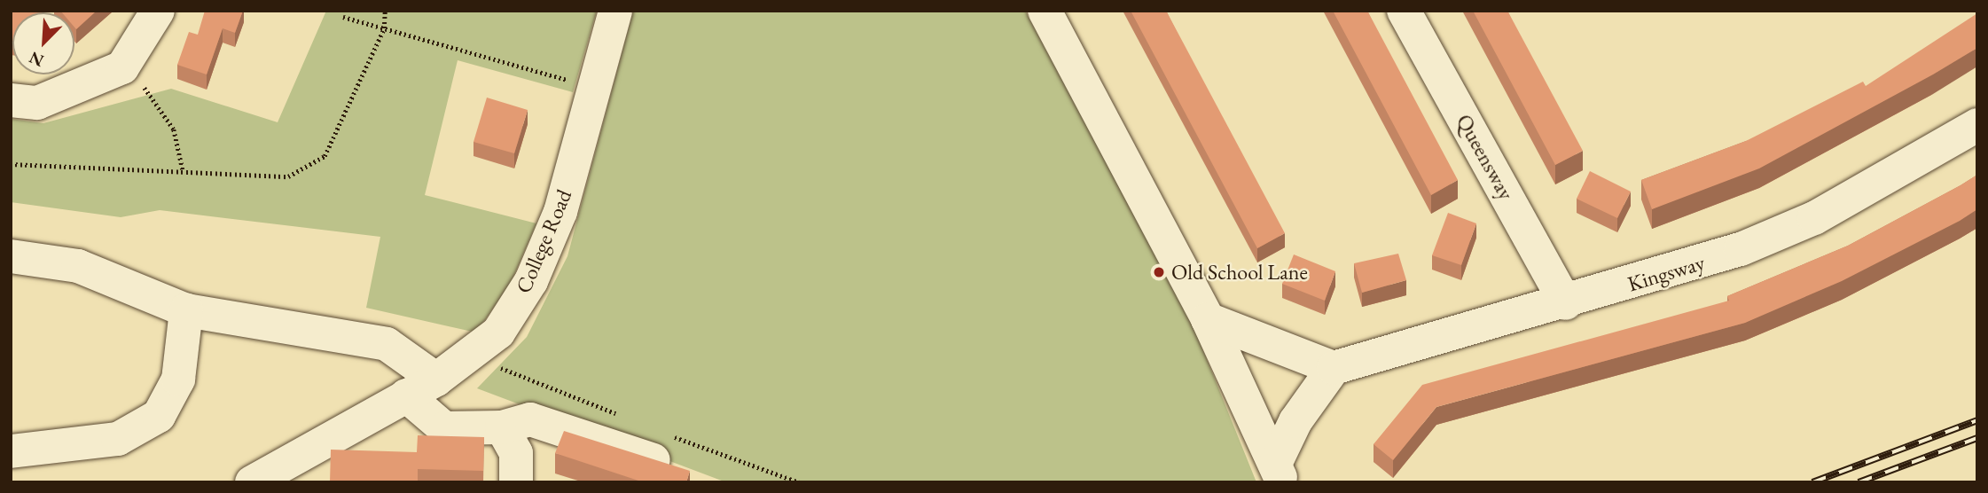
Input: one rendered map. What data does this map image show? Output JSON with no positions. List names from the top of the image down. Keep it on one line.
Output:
{"streets":{"street":["Queensway","College Road","Kingsway"]},"crossings":[["Queensway","Kingsway"]],"places":["Old School Lane"],"north":"bottom left"}
